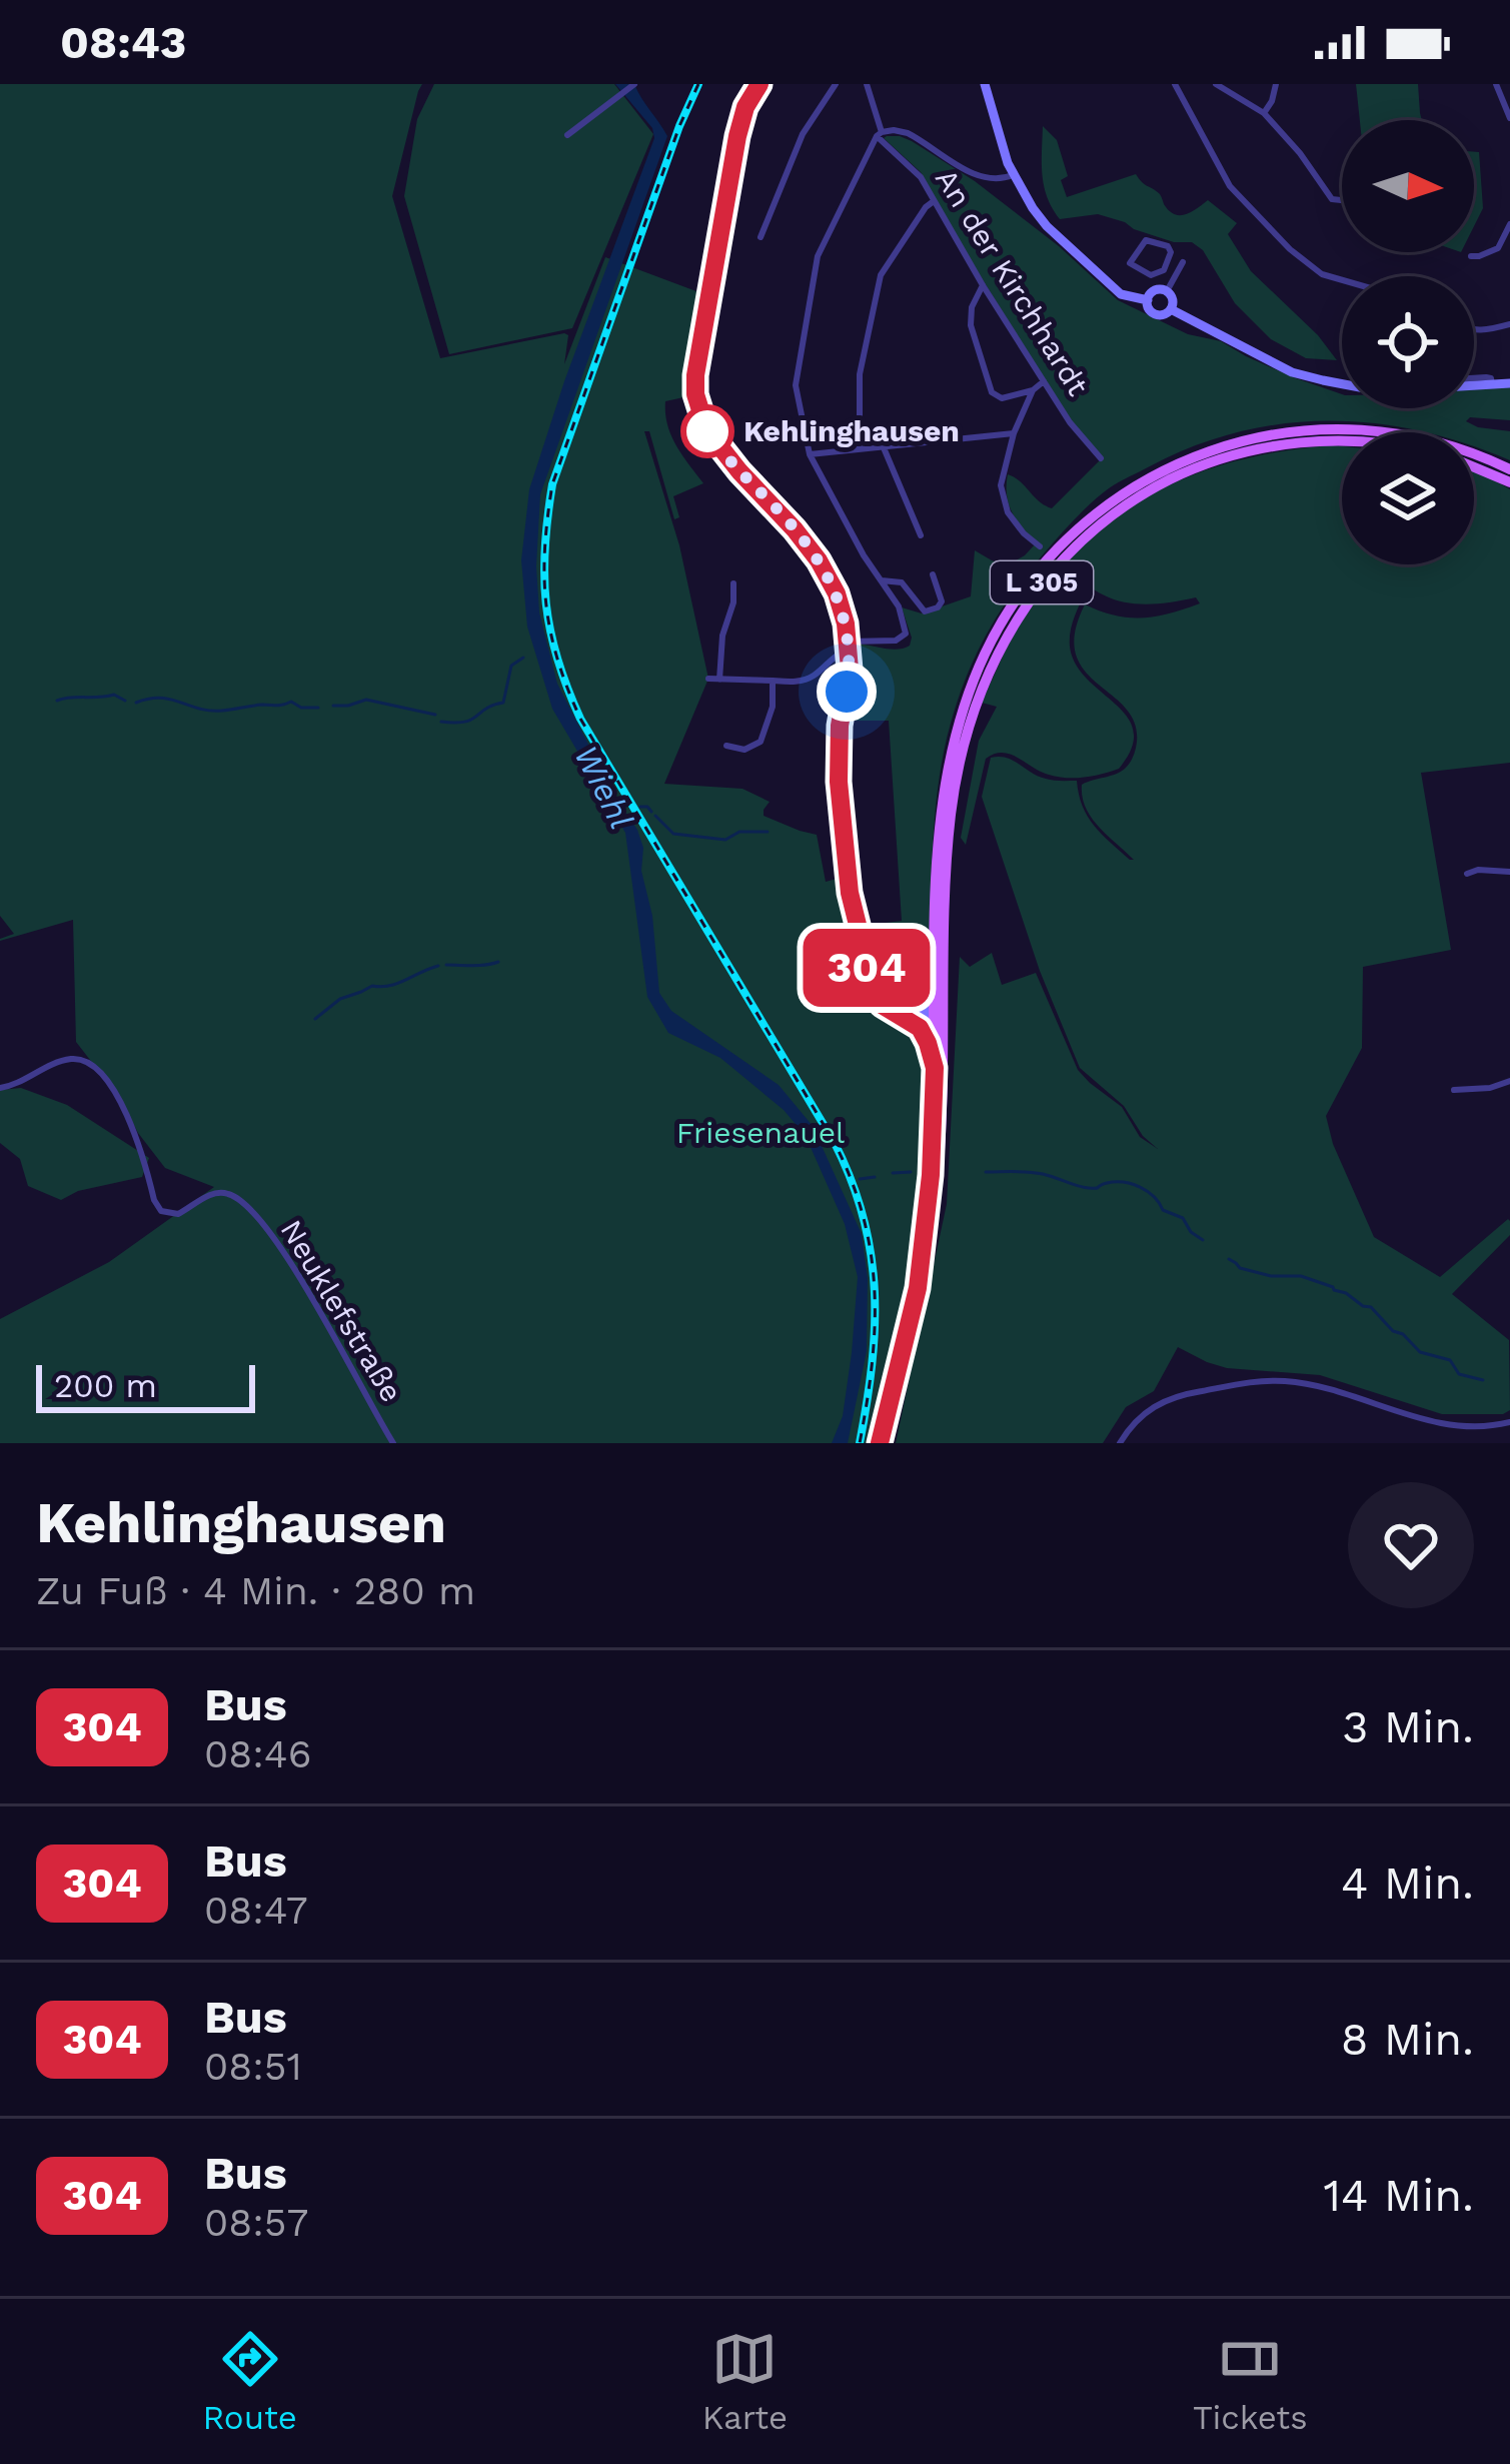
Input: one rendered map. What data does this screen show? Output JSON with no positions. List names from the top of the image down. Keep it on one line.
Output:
{"streets":{"main road":["L 305"],"street":["An der Kirchhardt","Neuklefstraße"]},"water":["Wiehl"],"parks":["Friesenauel"],"places":["Kehlinghausen"],"lines":["bus line 304"],"scale_bar":"200 m","north":"right","page":{"status":"08:43","on_map":"304","scale":"200 m","heading":["Kehlinghausen","Zu Fuß · 4 Min. · 280 m"],"list":[{"mark":"304","name":"Bus","note":"08:46","value":"3 Min."},{"mark":"304","name":"Bus","note":"08:47","value":"4 Min."},{"mark":"304","name":"Bus","note":"08:51","value":"8 Min."},{"mark":"304","name":"Bus","note":"08:57","value":"14 Min."}],"tabs":["Route","Karte","Tickets"]}}
